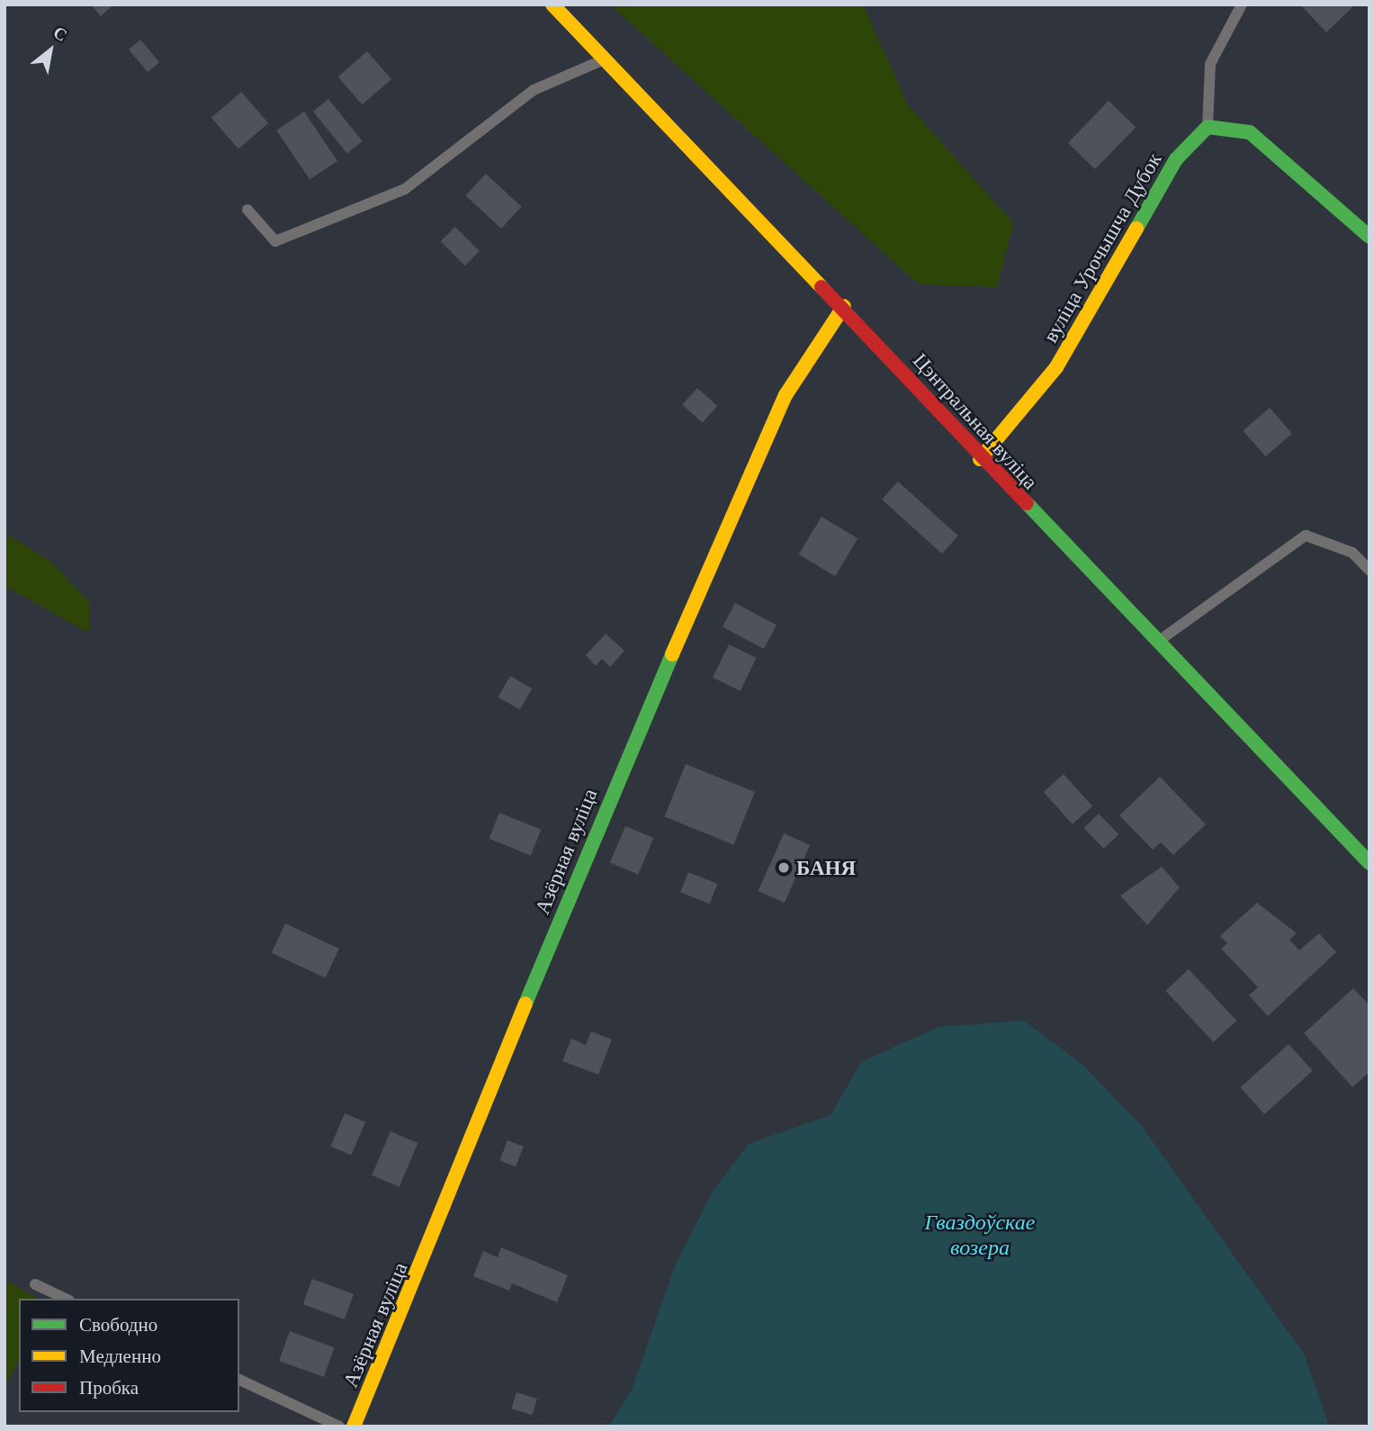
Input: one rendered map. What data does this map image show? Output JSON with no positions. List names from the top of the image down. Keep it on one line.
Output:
{"streets":{"street":["вуліца Урочышча Дубок","Цэнтральная вуліца","Азёрная вуліца"]},"crossings":[["вуліца Урочышча Дубок","Цэнтральная вуліца"],["Цэнтральная вуліца","Азёрная вуліца"]],"water":["Гваздоўскае возера"],"places":["БАНЯ"],"legend":["Свободно","Медленно","Пробка"],"north":"top right"}
